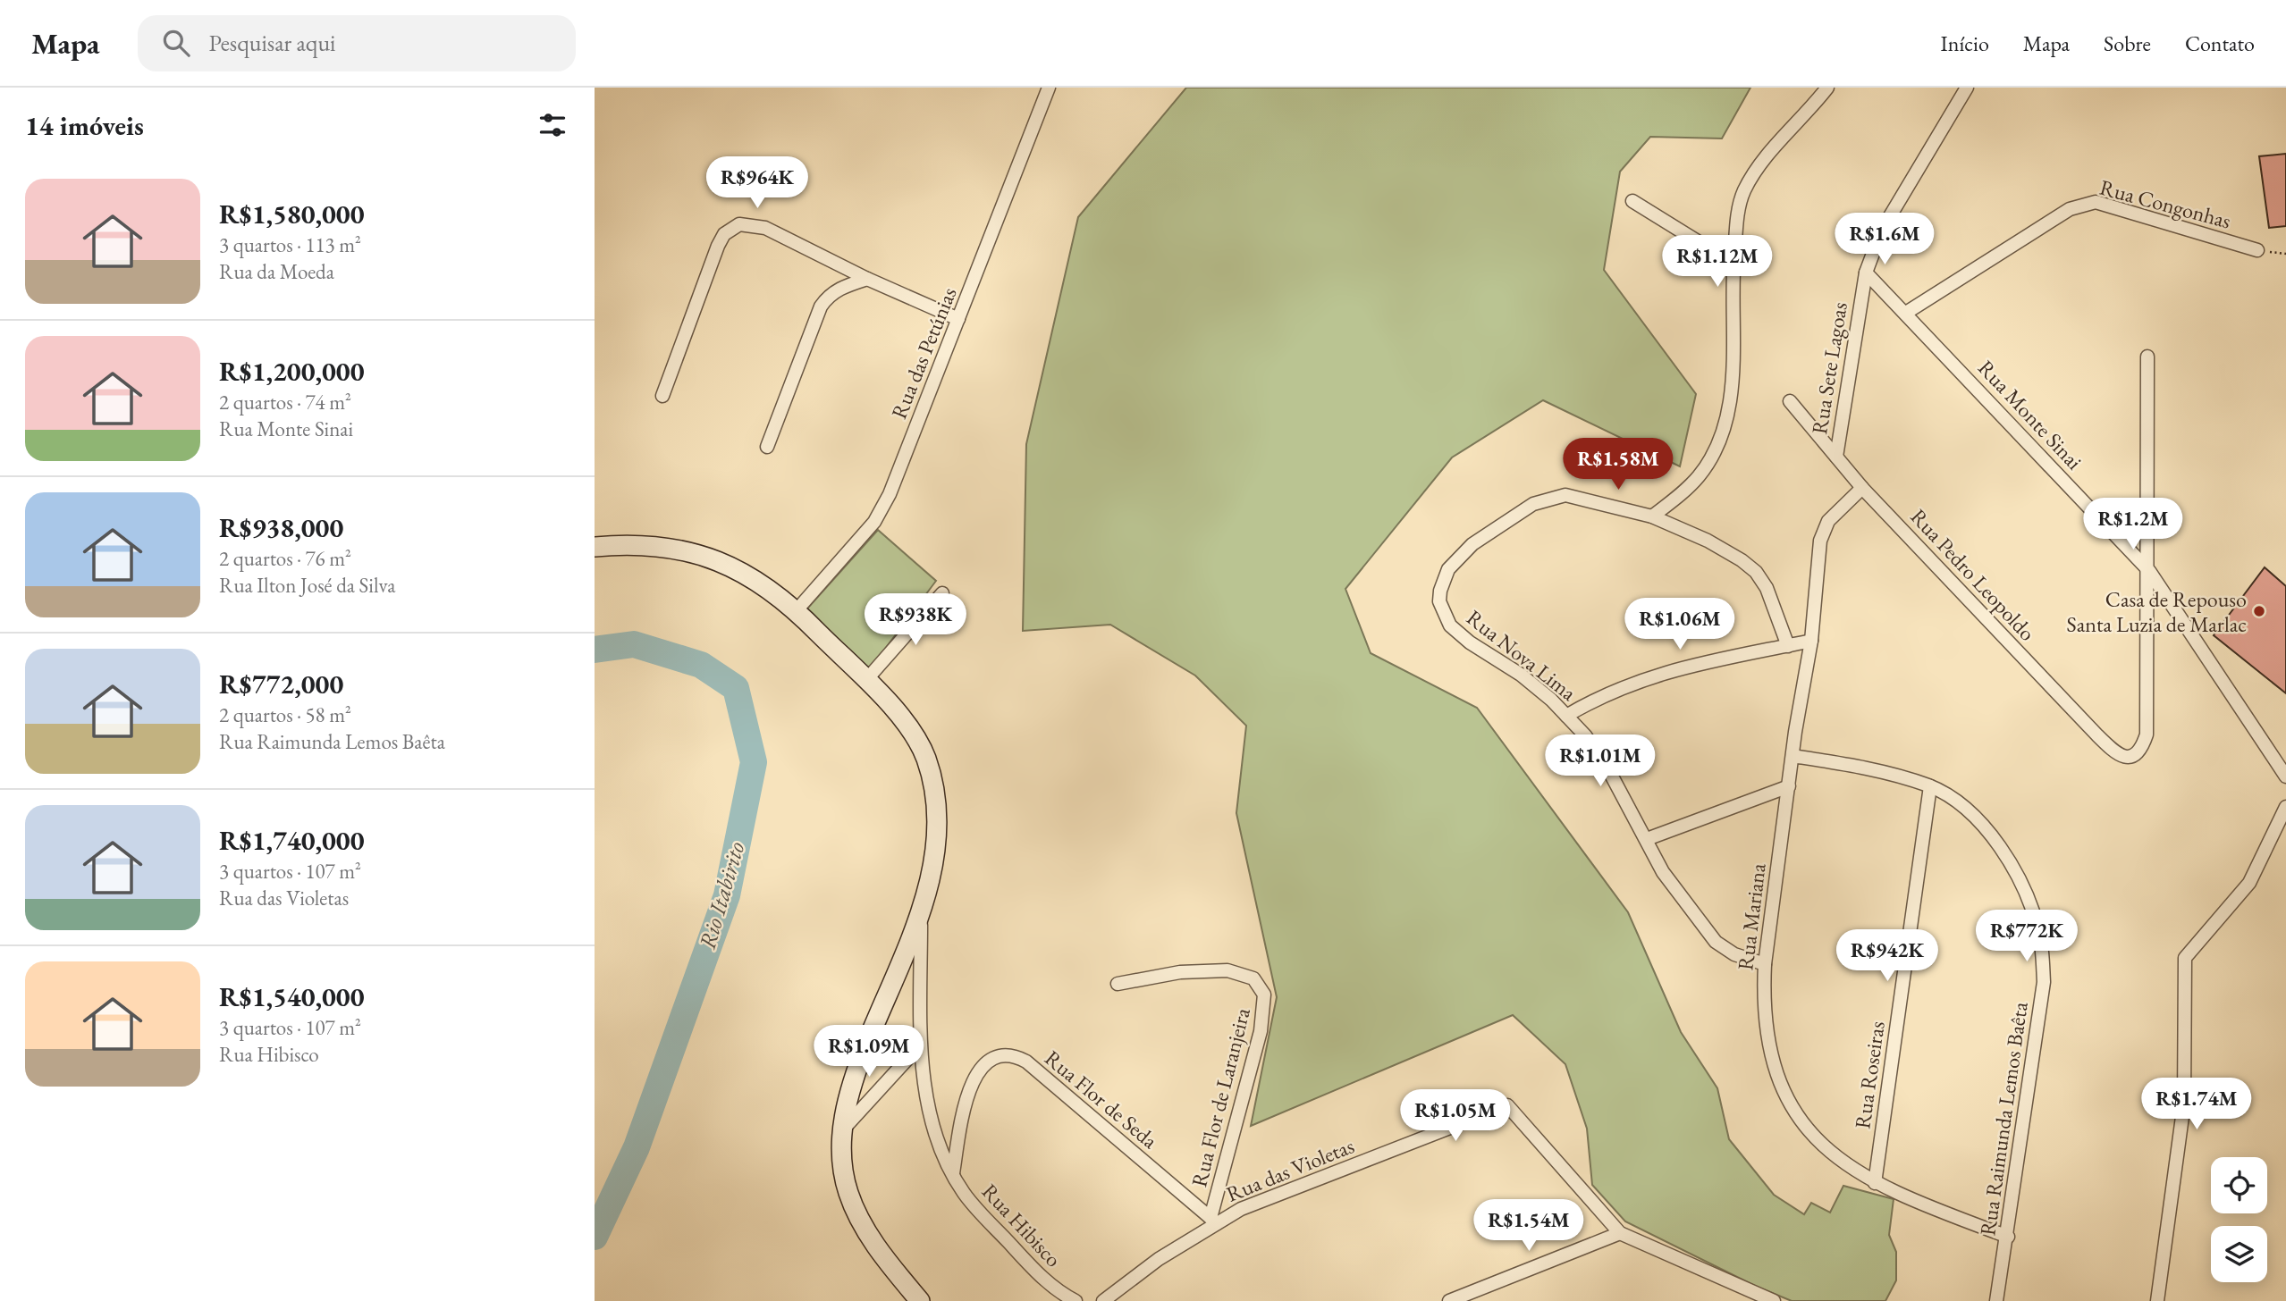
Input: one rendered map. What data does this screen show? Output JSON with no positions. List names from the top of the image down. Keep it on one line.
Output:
{"streets":{"street":["Rua Congonhas","Rua das Petúnias","Rua Sete Lagoas","Rua Monte Sinai","Rua Pedro Leopoldo","Rua Nova Lima","Rua Mariana","Rua Roseiras","Rua Flor de Laranjeira","Rua Flor de Seda","Rua Raimunda Lemos Baêta","Rua das Violetas","Rua Hibisco"]},"crossings":[["Rua Congonhas","Rua Monte Sinai"],["Rua Sete Lagoas","Rua Monte Sinai"],["Rua Sete Lagoas","Rua Pedro Leopoldo"],["Rua Monte Sinai","Rua Pedro Leopoldo"],["Rua Pedro Leopoldo","Rua Mariana"],["Rua Nova Lima","Rua Mariana"],["Rua Mariana","Rua Roseiras"],["Rua Mariana","Rua Raimunda Lemos Baêta"],["Rua Roseiras","Rua Raimunda Lemos Baêta"],["Rua Flor de Laranjeira","Rua Flor de Seda"],["Rua Flor de Laranjeira","Rua das Violetas"],["Rua Flor de Seda","Rua das Violetas"],["Rua Flor de Seda","Rua Hibisco"]],"water":["Rio Itabirito"],"places":["Casa de Repouso Santa Luzia de Marlac"],"page":{"header":"Mapa","search":"Pesquisar aqui","nav":["Início","Mapa","Sobre","Contato"],"heading":"14 imóveis","price":["R$964K","R$1.6M","R$1.12M","R$1.58M","R$1.2M","R$938K","R$1.06M","R$1.01M","R$772K","R$942K","R$1.09M","R$1.74M","R$1.05M","R$1.54M"],"list":[{"name":"R$1,580,000","note":"3 quartos · 113 m² · Rua da Moeda"},{"name":"R$1,200,000","note":"2 quartos · 74 m² · Rua Monte Sinai"},{"name":"R$938,000","note":"2 quartos · 76 m² · Rua Ilton José da Silva"},{"name":"R$772,000","note":"2 quartos · 58 m² · Rua Raimunda Lemos Baêta"},{"name":"R$1,740,000","note":"3 quartos · 107 m² · Rua das Violetas"},{"name":"R$1,540,000","note":"3 quartos · 107 m² · Rua Hibisco"}]}}
